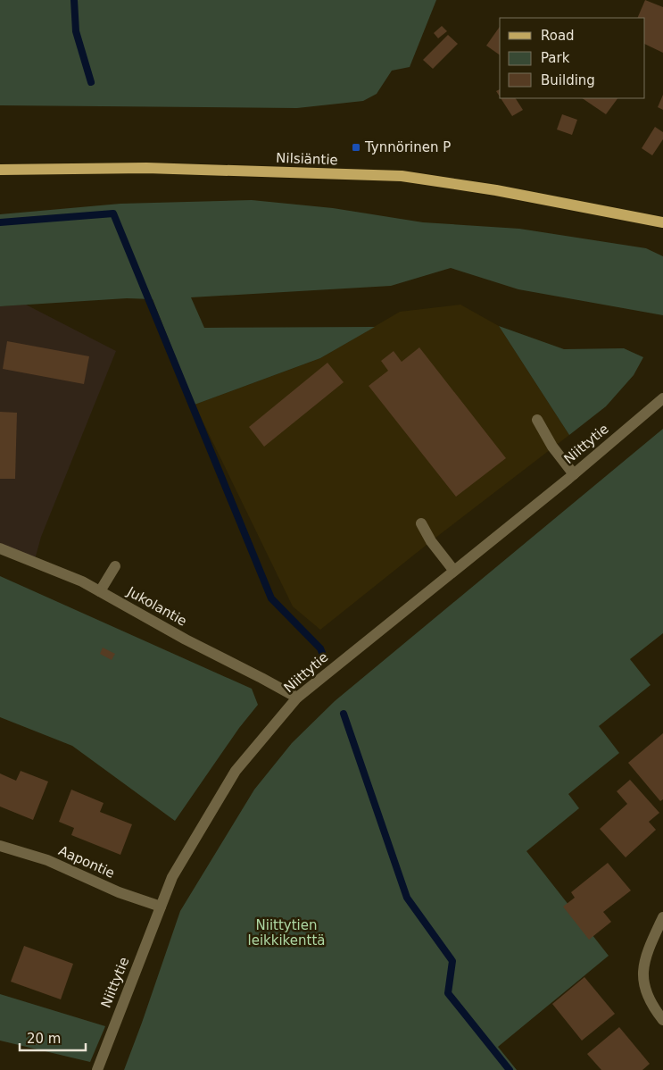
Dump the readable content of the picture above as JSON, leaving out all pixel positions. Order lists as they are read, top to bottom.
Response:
{
  "streets": {
    "main road": ["Nilsiäntie"],
    "street": ["Niittytie", "Jukolantie", "Aapontie"]
  },
  "crossings": [
    ["Niittytie", "Jukolantie"],
    ["Niittytie", "Aapontie"]
  ],
  "parks": ["Niittytien leikkikenttä"],
  "places": {
    "transit": ["Tynnörinen P"]
  },
  "legend": ["Road", "Park", "Building"],
  "scale_bar": "20 m"
}
